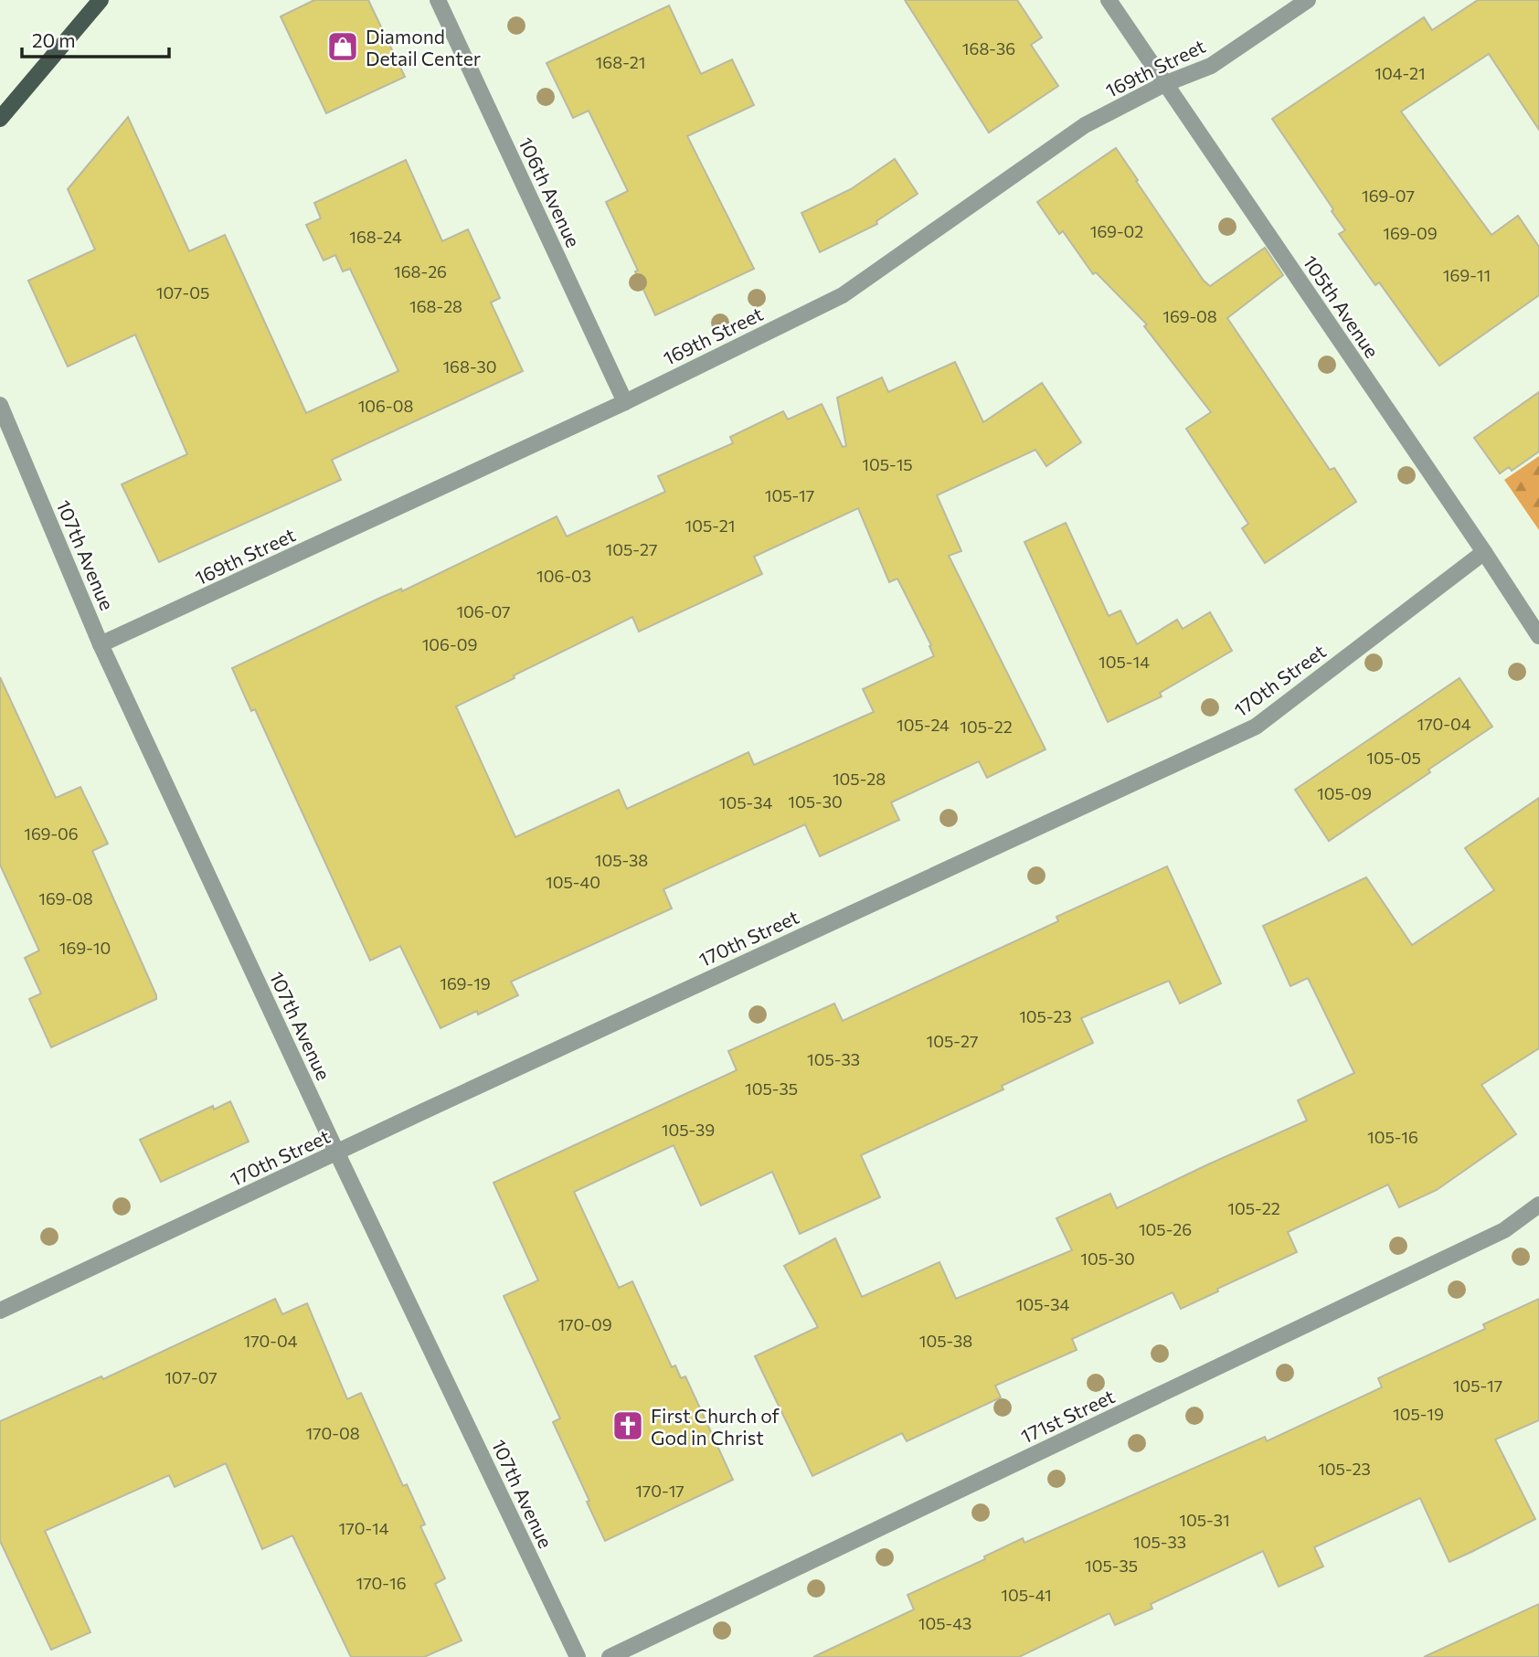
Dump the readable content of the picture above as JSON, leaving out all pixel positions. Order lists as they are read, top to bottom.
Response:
{
  "streets": {
    "street": [
      "169th Street",
      "106th Avenue",
      "105th Avenue",
      "107th Avenue",
      "170th Street",
      "171st Street"
    ]
  },
  "crossings": [
    ["169th Street", "106th Avenue"],
    ["169th Street", "105th Avenue"],
    ["169th Street", "107th Avenue"],
    ["105th Avenue", "170th Street"],
    ["107th Avenue", "170th Street"]
  ],
  "places": {
    "shop": ["Diamond Detail Center"],
    "church": ["First Church of God in Christ"]
  },
  "house_numbers": [
    "168-36",
    "168-21",
    "104-21",
    "169-07",
    "169-02",
    "169-09",
    "168-24",
    "168-26",
    "169-11",
    "107-05",
    "168-28",
    "169-08",
    "168-30",
    "106-08",
    "105-15",
    "105-17",
    "105-21",
    "105-27",
    "106-03",
    "106-07",
    "106-09",
    "105-14",
    "170-04",
    "105-24",
    "105-22",
    "105-05",
    "105-28",
    "105-09",
    "105-30",
    "105-34",
    "169-06",
    "105-38",
    "105-40",
    "169-08",
    "169-10",
    "169-19",
    "105-23",
    "105-27",
    "105-33",
    "105-35",
    "105-39",
    "105-16",
    "105-22",
    "105-26",
    "105-30",
    "105-34",
    "170-09",
    "170-04",
    "105-38",
    "107-07",
    "105-17",
    "105-19",
    "170-08",
    "105-23",
    "170-17",
    "105-31",
    "170-14",
    "105-33",
    "105-35",
    "170-16",
    "105-41",
    "105-43"
  ],
  "scale_bar": "20 m"
}
